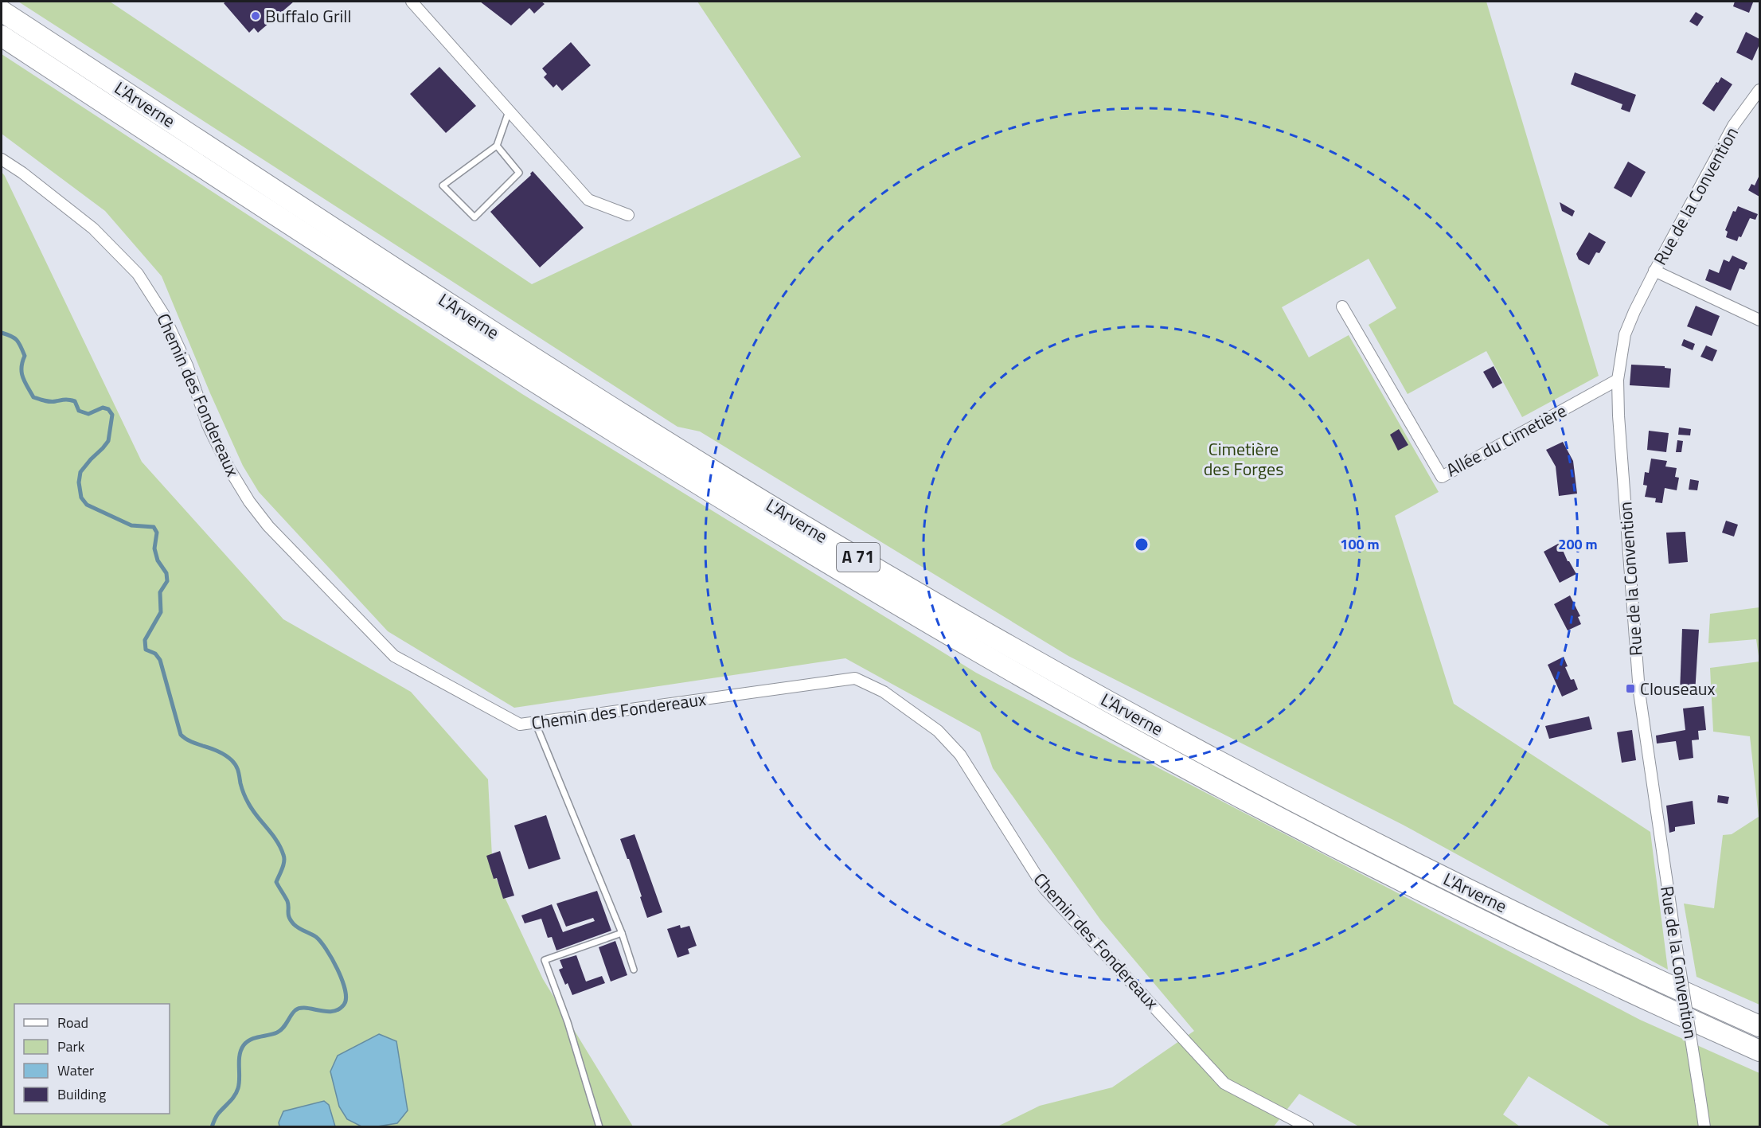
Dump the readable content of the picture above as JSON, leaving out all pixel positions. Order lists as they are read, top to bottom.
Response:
{
  "streets": {
    "highway": ["L'Arverne", "A 71"],
    "street": ["Rue de la Convention", "Chemin des Fondereaux", "Allée du Cimetière"]
  },
  "crossings": [
    ["Rue de la Convention", "Allée du Cimetière"]
  ],
  "parks": ["Cimetière des Forges"],
  "places": {
    "other": ["Buffalo Grill"],
    "transit": ["Clouseaux"]
  },
  "legend": [
    "Road",
    "Park",
    "Water",
    "Building"
  ],
  "rings": ["100 m", "200 m"]
}
